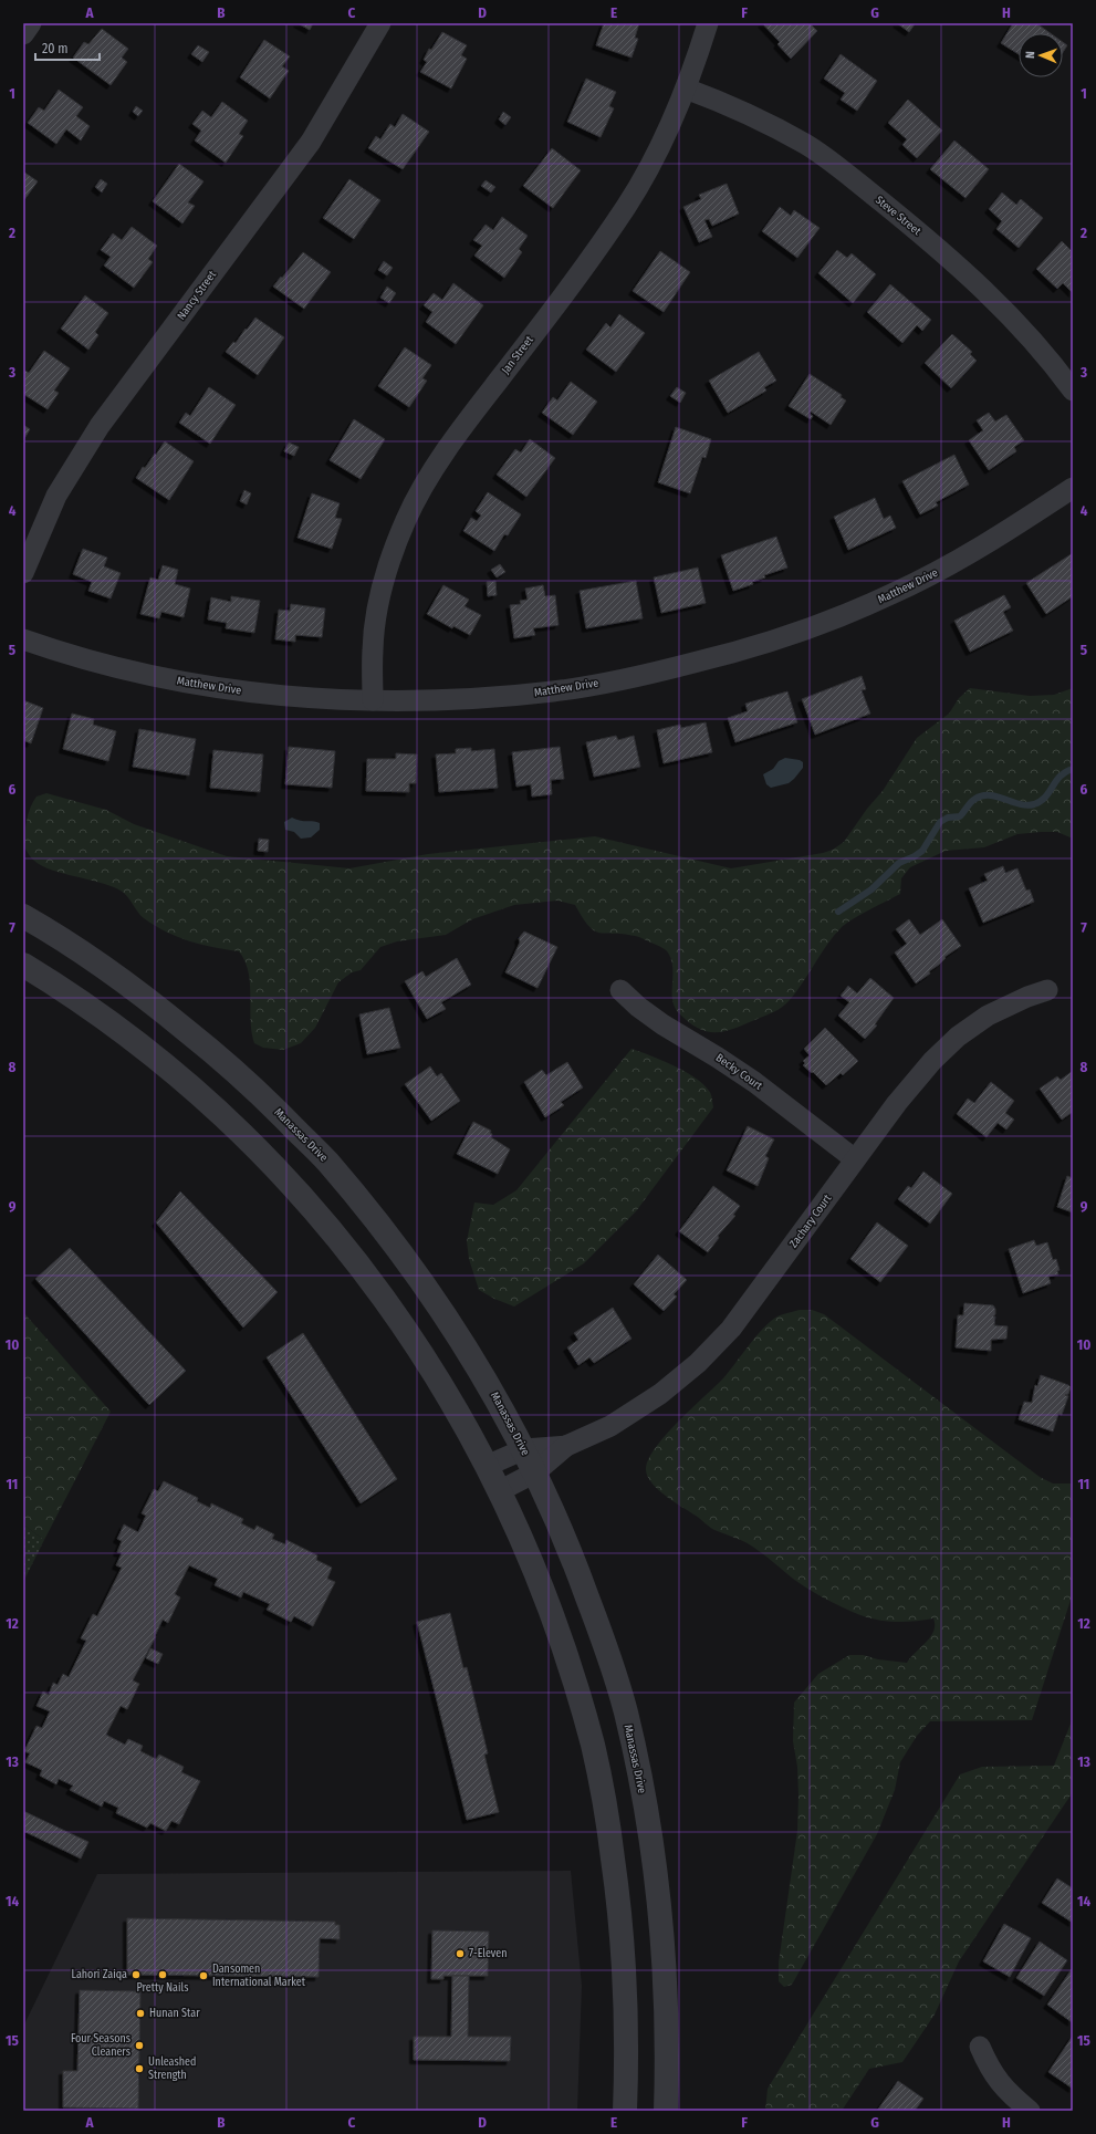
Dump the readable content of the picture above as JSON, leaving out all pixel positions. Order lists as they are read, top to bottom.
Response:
{
  "streets": {
    "street": [
      "Steve Street",
      "Nancy Street",
      "Jan Street",
      "Matthew Drive",
      "Becky Court",
      "Manassas Drive",
      "Zachary Court"
    ]
  },
  "crossings": [
    ["Steve Street", "Jan Street"],
    ["Jan Street", "Matthew Drive"],
    ["Becky Court", "Zachary Court"],
    ["Manassas Drive", "Zachary Court"]
  ],
  "places": [
    "7-Eleven",
    "Lahori Zaiqa",
    "Pretty Nails",
    "Dansomen International Market",
    "Hunan Star",
    "Four Seasons Cleaners",
    "Unleashed Strength"
  ],
  "scale_bar": "20 m",
  "north": "left",
  "grid": {
    "columns": [
      "A",
      "B",
      "C",
      "D",
      "E",
      "F",
      "G",
      "H"
    ],
    "rows": [
      "1",
      "2",
      "3",
      "4",
      "5",
      "6",
      "7",
      "8",
      "9",
      "10",
      "11",
      "12",
      "13",
      "14",
      "15"
    ]
  }
}
